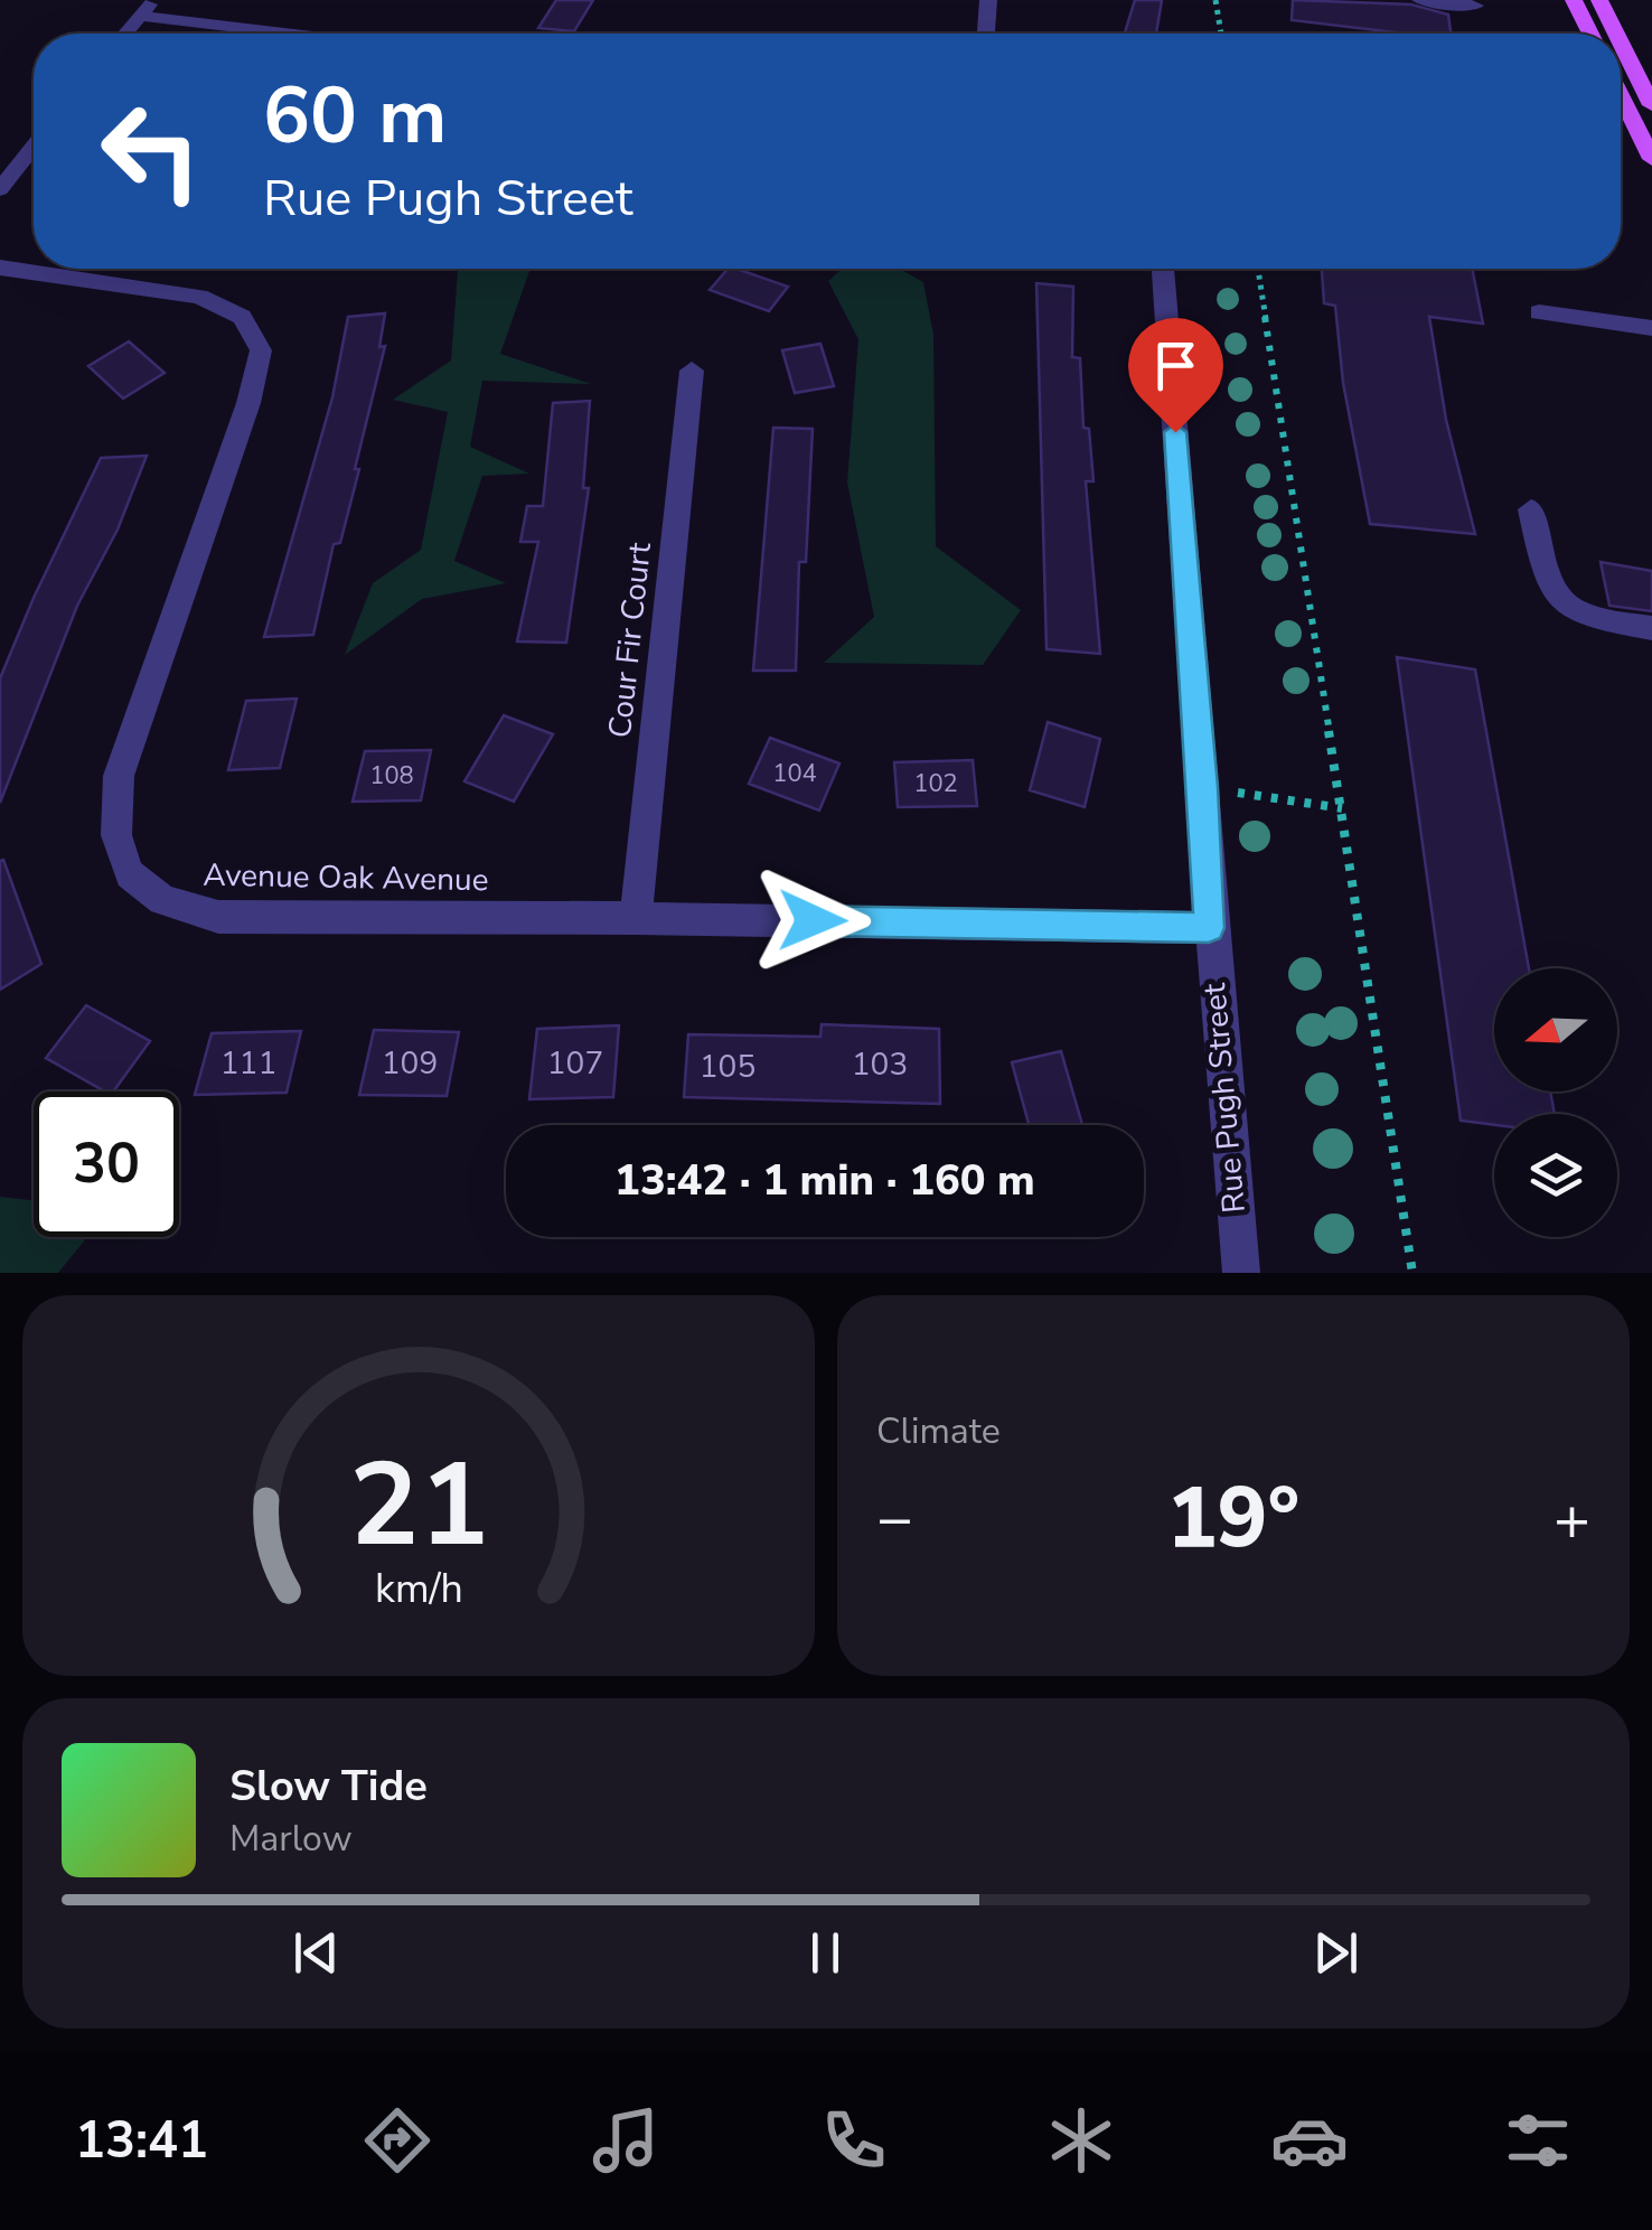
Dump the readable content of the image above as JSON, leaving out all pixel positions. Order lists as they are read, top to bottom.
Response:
{
  "streets": {
    "street": ["Cour Fir Court", "Avenue Oak Avenue", "Rue Pugh Street"]
  },
  "crossings": [
    ["Cour Fir Court", "Avenue Oak Avenue"],
    ["Avenue Oak Avenue", "Rue Pugh Street"]
  ],
  "house_numbers": [
    "104",
    "108",
    "102",
    "111",
    "109",
    "107",
    "103",
    "105"
  ],
  "north": "left",
  "page": {
    "turn": ["60 m", "Rue Pugh Street"],
    "limit": "30",
    "trip": "13:42 · 1 min · 160 m",
    "tile": "Climate",
    "heat": ["−", "19°", "+"],
    "song": ["Slow Tide", "Marlow"],
    "tabs": "13:41",
    "gauge": ["21", "km/h"]
  }
}
